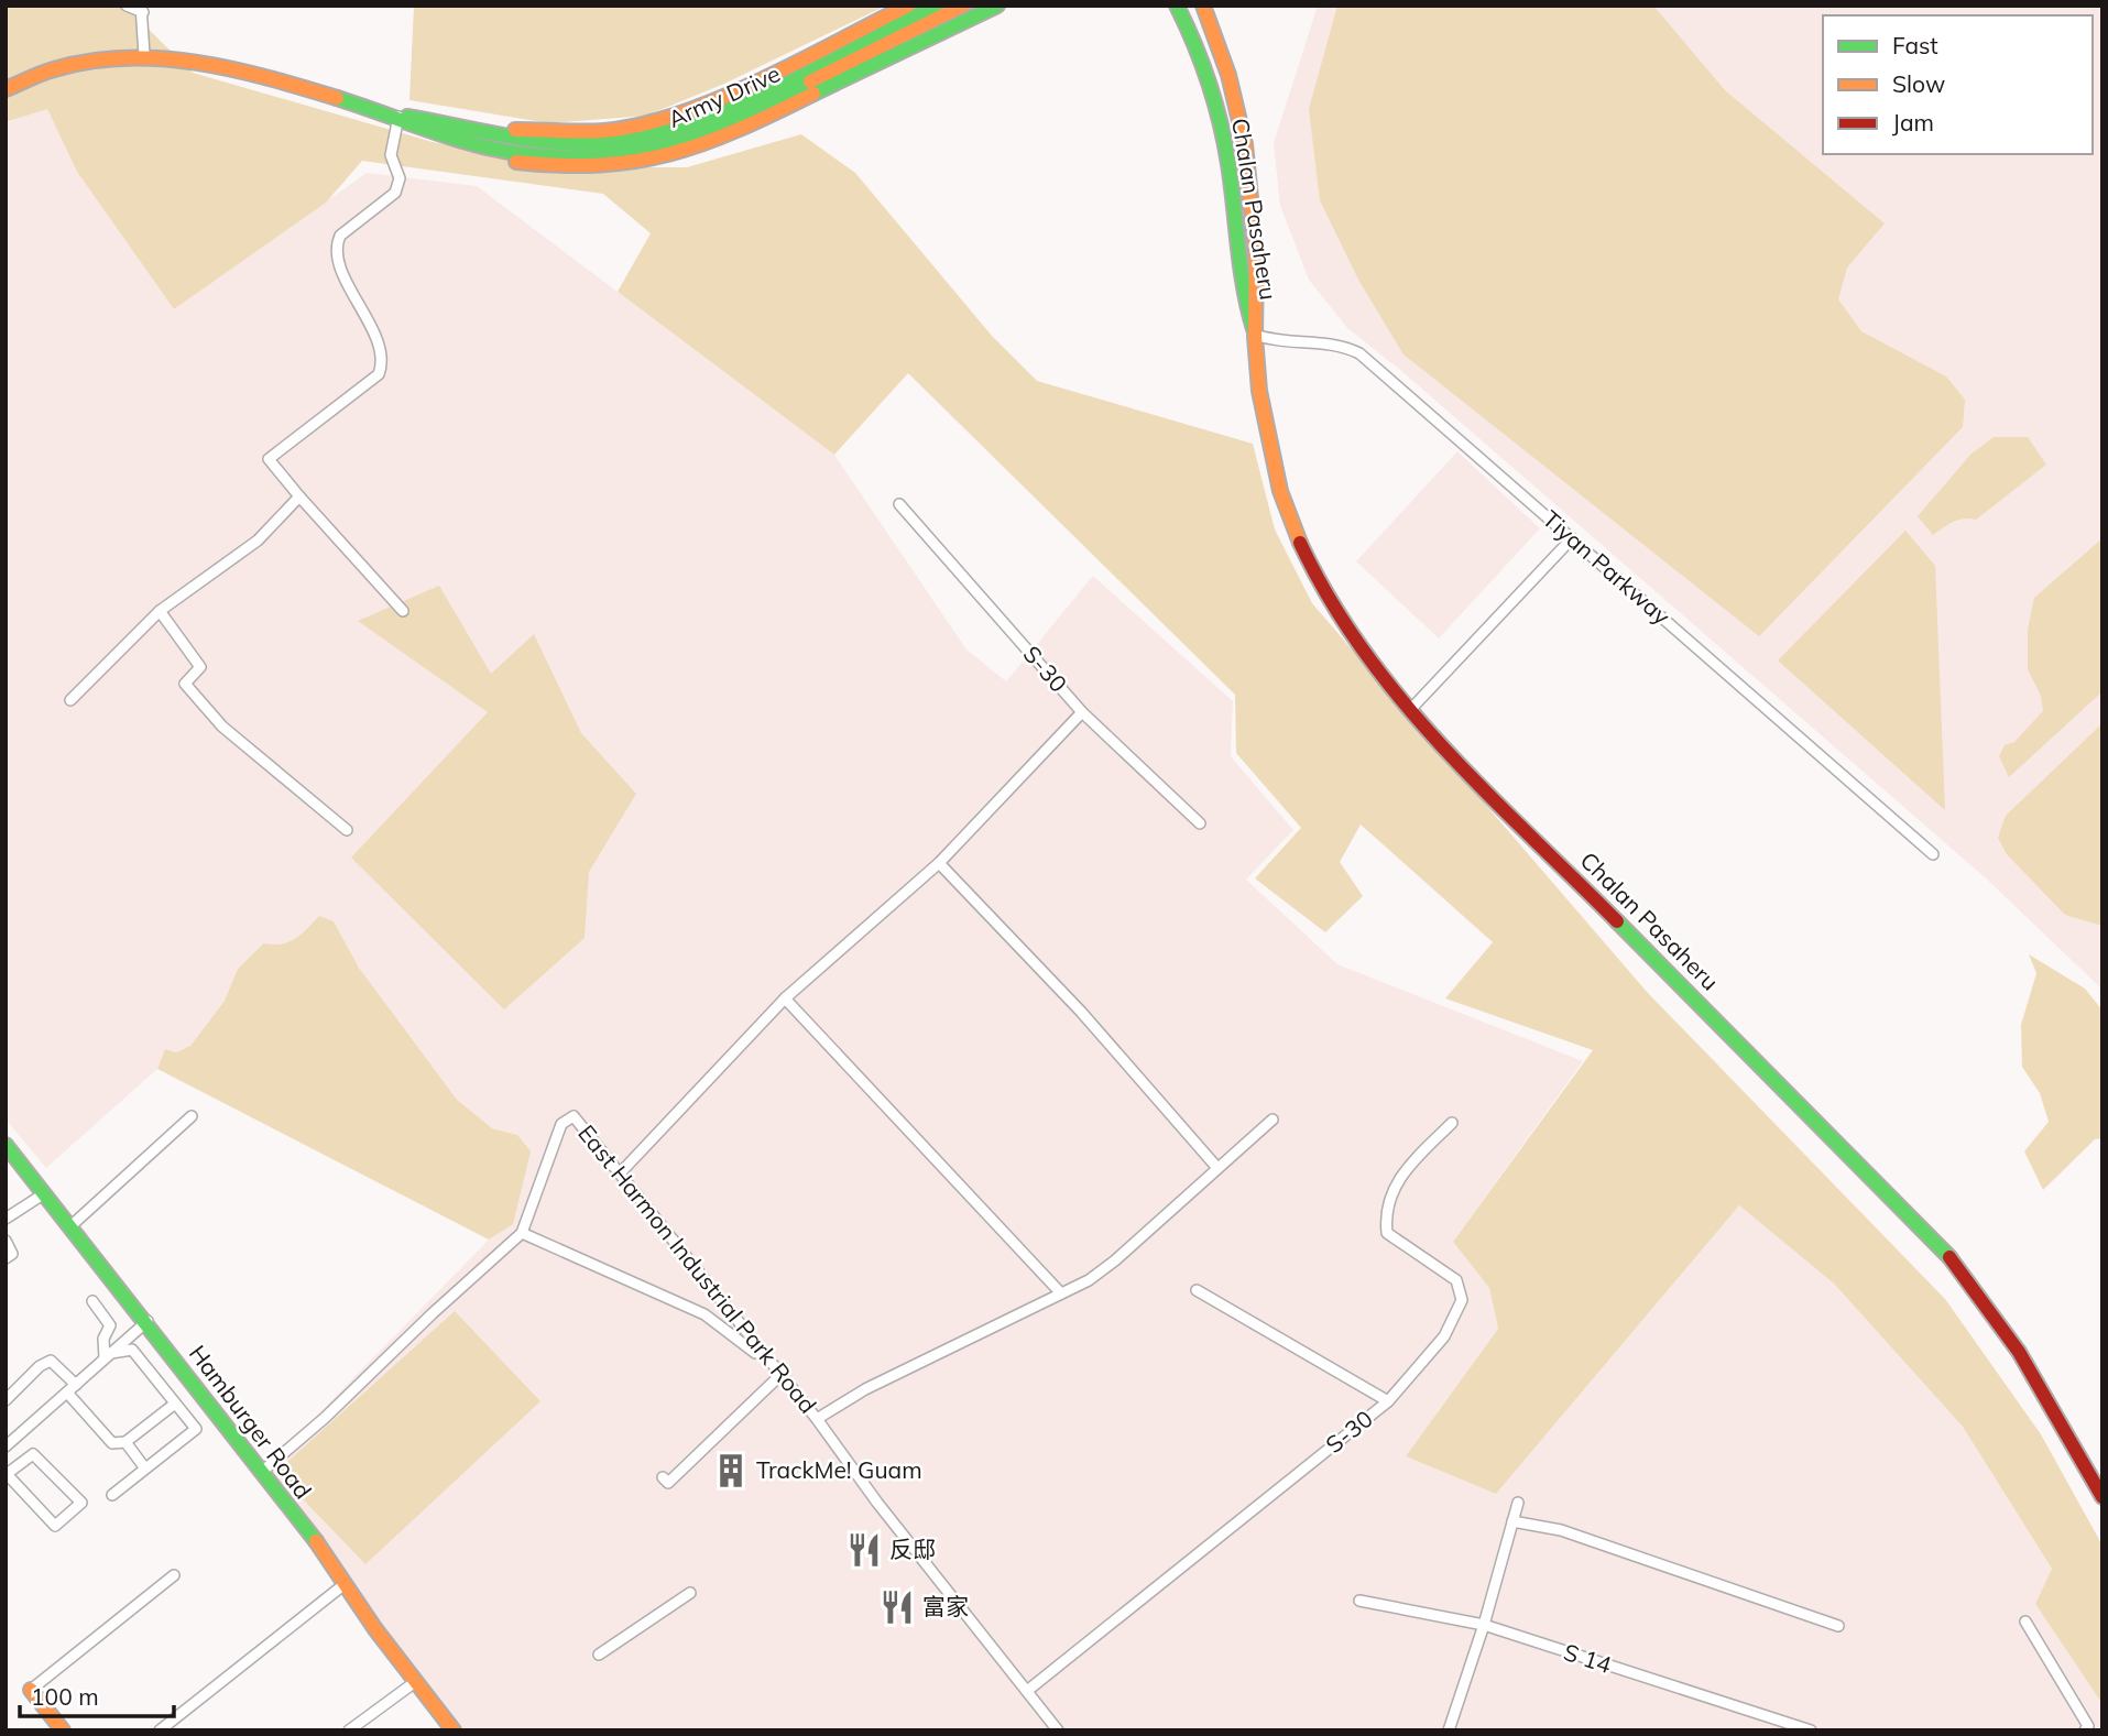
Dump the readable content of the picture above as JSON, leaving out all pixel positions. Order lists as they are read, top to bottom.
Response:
{
  "streets": {
    "main road": ["Army Drive", "Chalan Pasaheru", "Hamburger Road"],
    "street": [
      "Tiyan Parkway",
      "S-30",
      "East Harmon Industrial Park Road",
      "S 14"
    ]
  },
  "crossings": [
    ["Chalan Pasaheru", "Tiyan Parkway"],
    ["S-30", "East Harmon Industrial Park Road"],
    ["East Harmon Industrial Park Road", "Hamburger Road"]
  ],
  "places": {
    "building": ["TrackMe! Guam"],
    "restaurant": ["反邸", "富家"]
  },
  "legend": ["Fast", "Slow", "Jam"],
  "scale_bar": "100 m"
}
